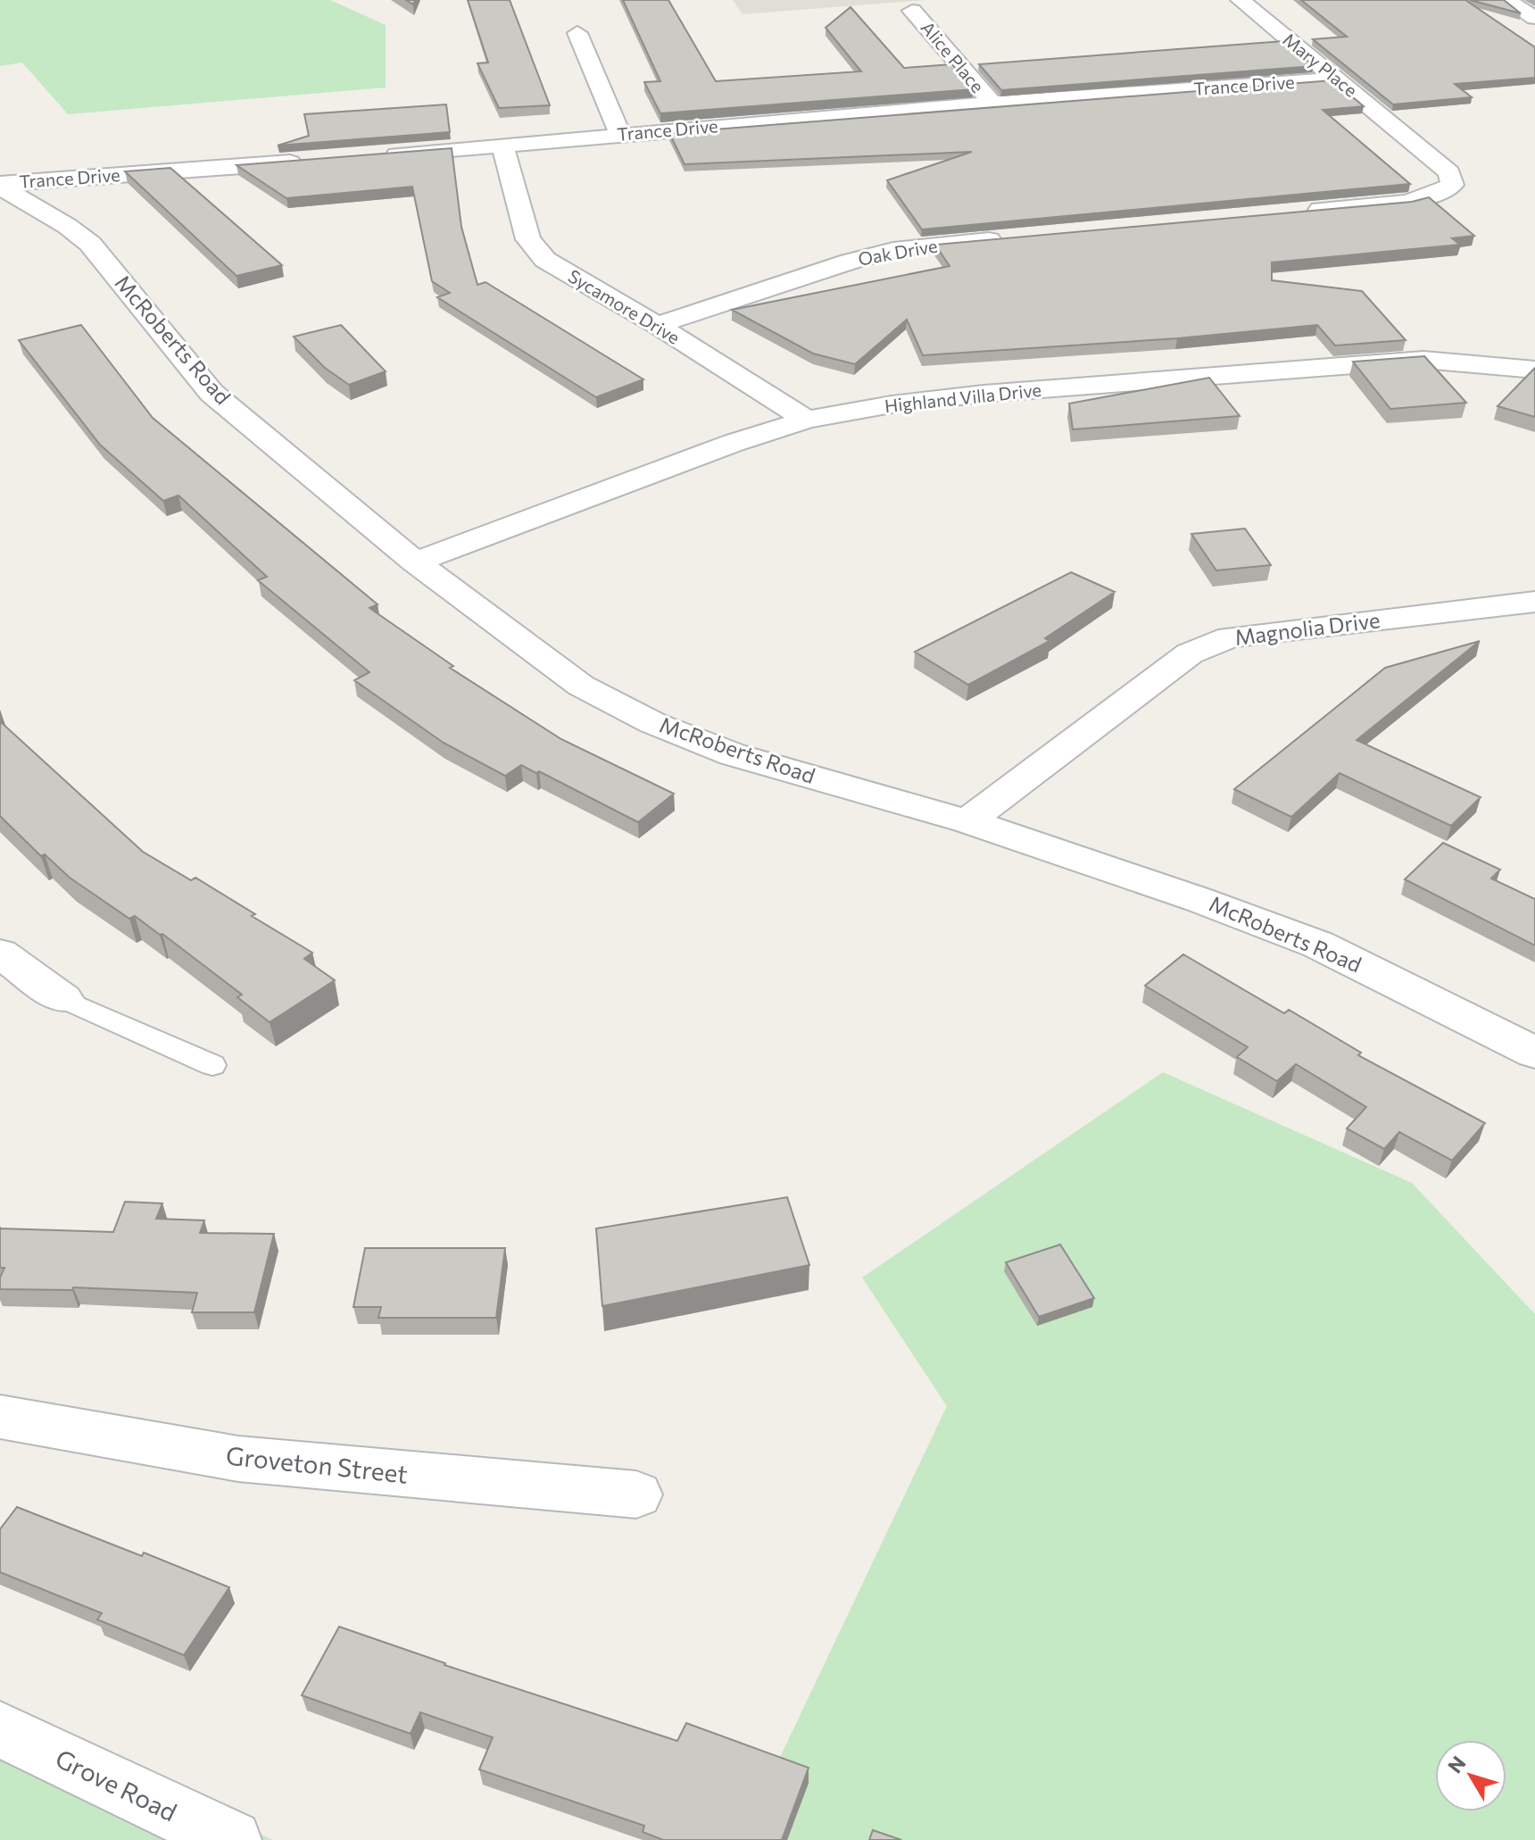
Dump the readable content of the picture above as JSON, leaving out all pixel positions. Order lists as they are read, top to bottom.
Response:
{
  "streets": {
    "street": [
      "Alice Place",
      "Mary Place",
      "Trance Drive",
      "Oak Drive",
      "Sycamore Drive",
      "McRoberts Road",
      "Highland Villa Drive",
      "Magnolia Drive",
      "Groveton Street",
      "Grove Road"
    ]
  },
  "crossings": [
    ["Alice Place", "Trance Drive"],
    ["Mary Place", "Trance Drive"],
    ["Trance Drive", "Sycamore Drive"],
    ["Trance Drive", "McRoberts Road"],
    ["Oak Drive", "Sycamore Drive"],
    ["Sycamore Drive", "Highland Villa Drive"],
    ["McRoberts Road", "Highland Villa Drive"],
    ["McRoberts Road", "Magnolia Drive"]
  ],
  "north": "top left"
}
